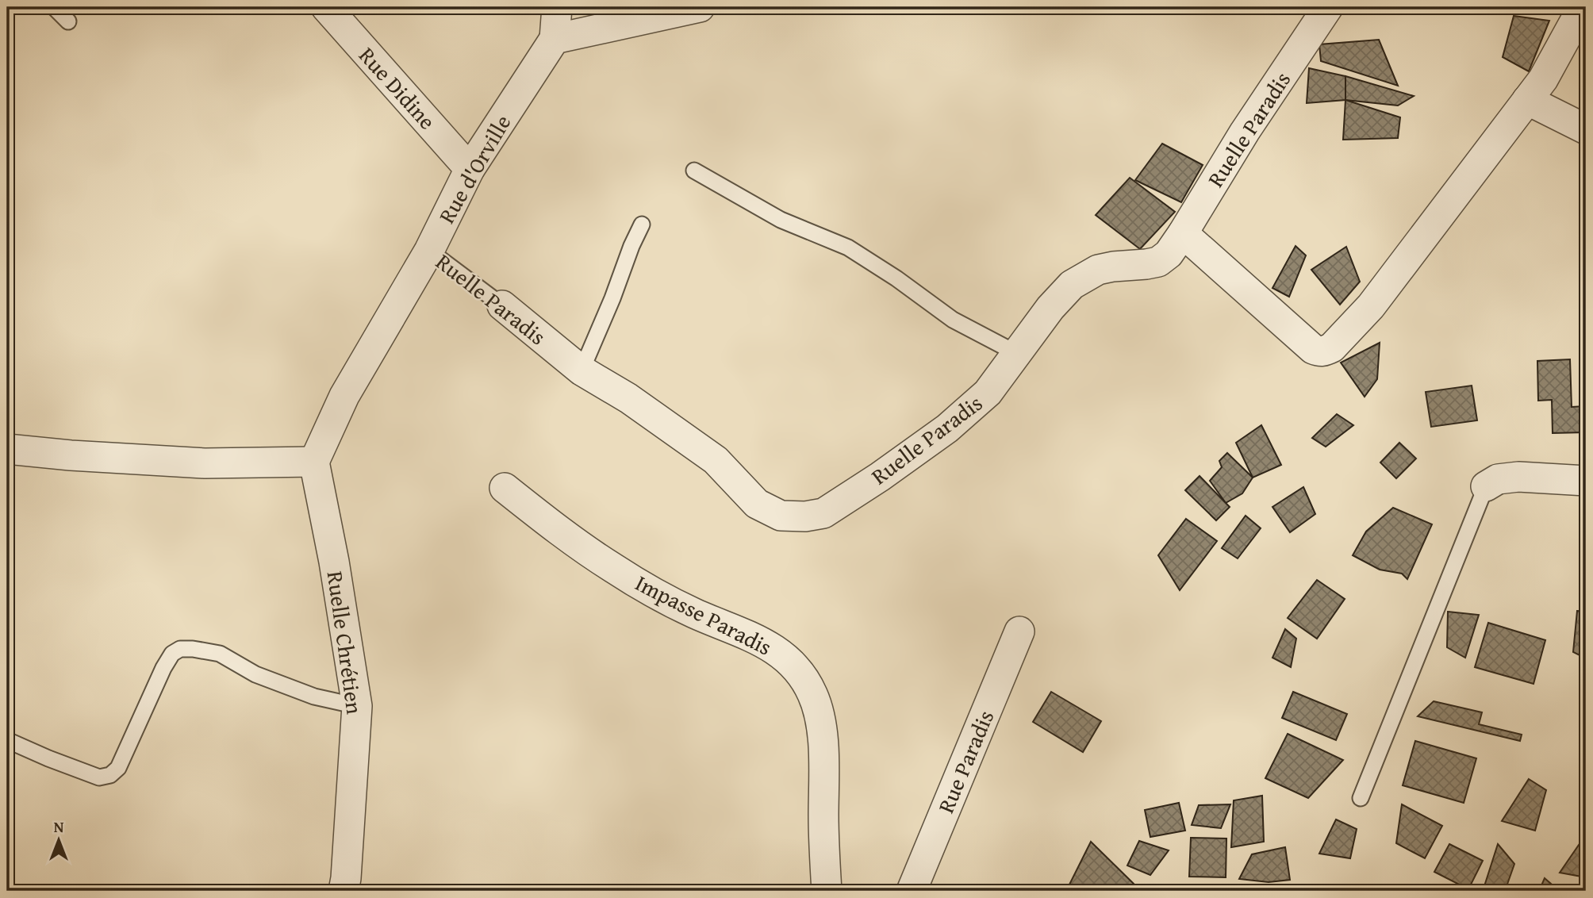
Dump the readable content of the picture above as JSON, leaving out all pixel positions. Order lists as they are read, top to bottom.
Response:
{
  "streets": {
    "street": [
      "Rue Didine",
      "Ruelle Paradis",
      "Rue d'Orville",
      "Impasse Paradis",
      "Ruelle Chrétien",
      "Rue Paradis"
    ]
  },
  "crossings": [
    ["Rue Didine", "Rue d'Orville"],
    ["Ruelle Paradis", "Rue d'Orville"],
    ["Rue d'Orville", "Ruelle Chrétien"]
  ],
  "north": "top"
}
